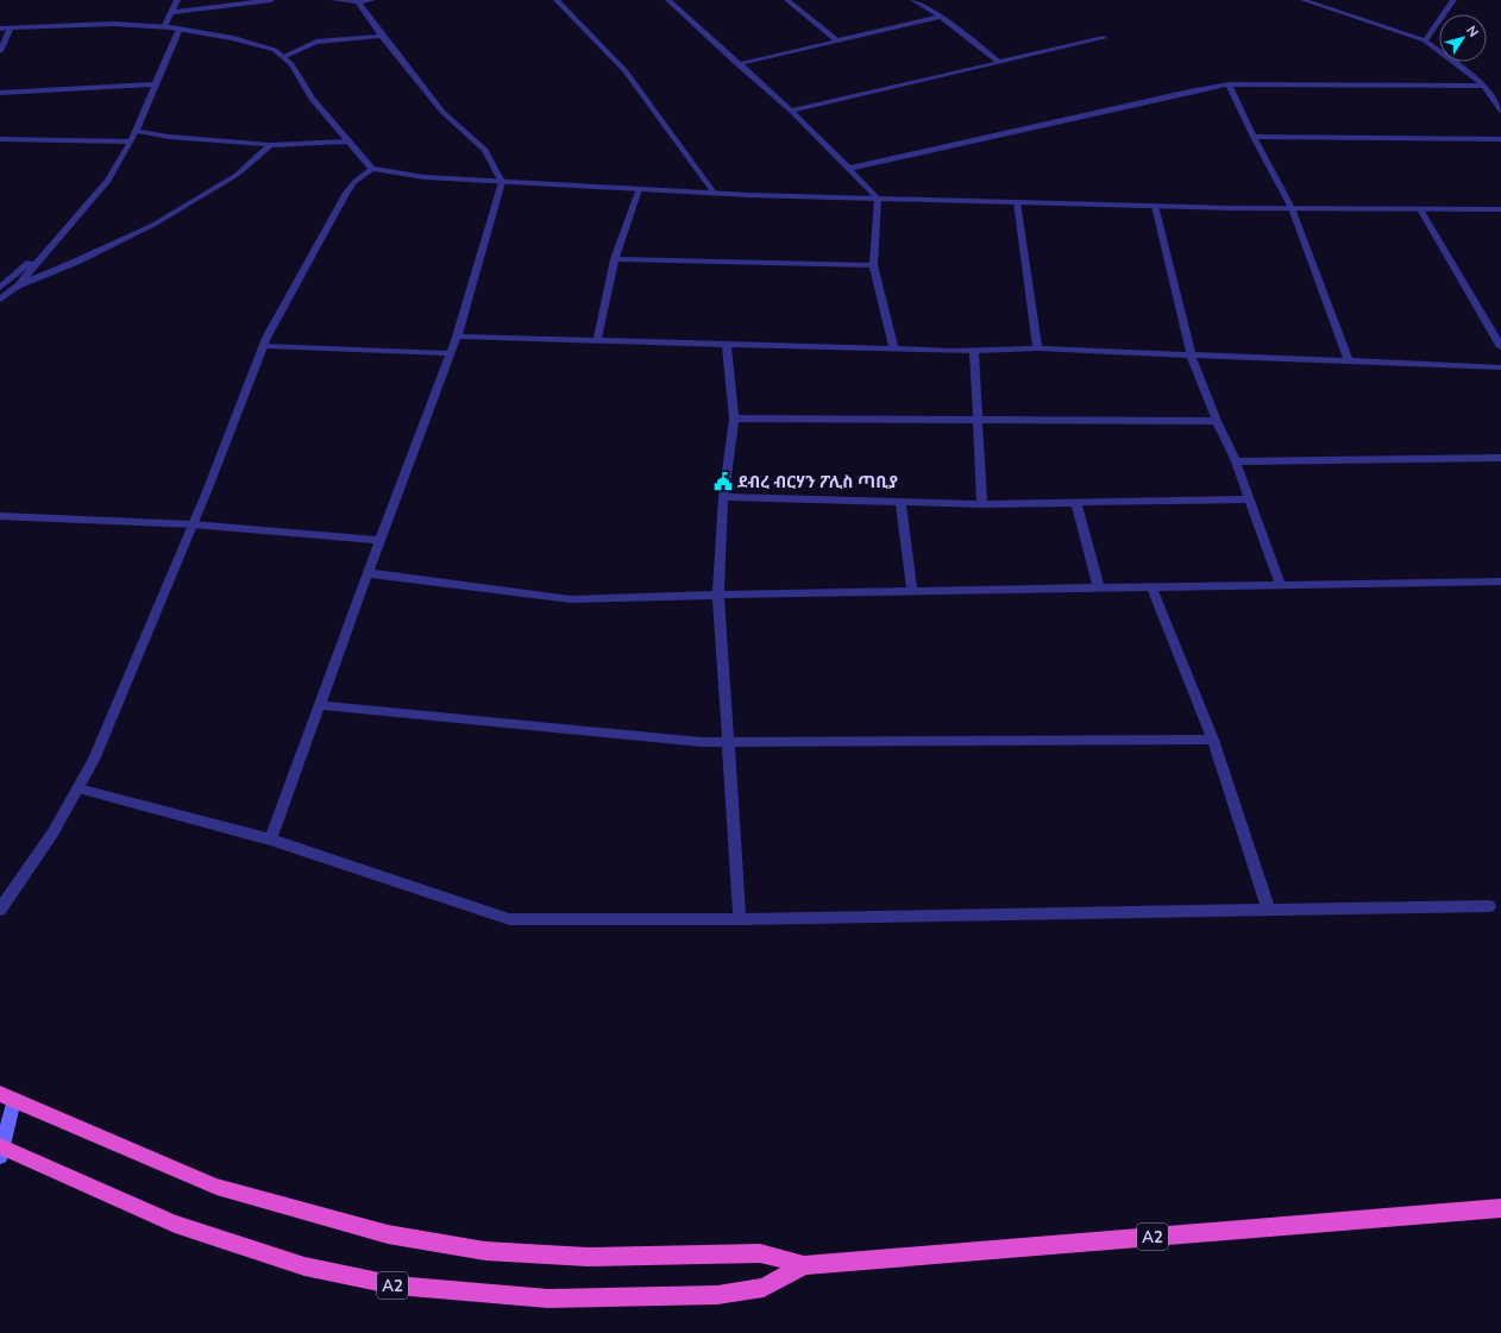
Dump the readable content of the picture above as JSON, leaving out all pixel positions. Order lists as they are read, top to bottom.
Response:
{
  "streets": {
    "highway": ["A2"]
  },
  "places": {
    "public building": ["ደብረ ብርሃን ፖሊስ ጣቢያ"]
  },
  "north": "top right"
}
